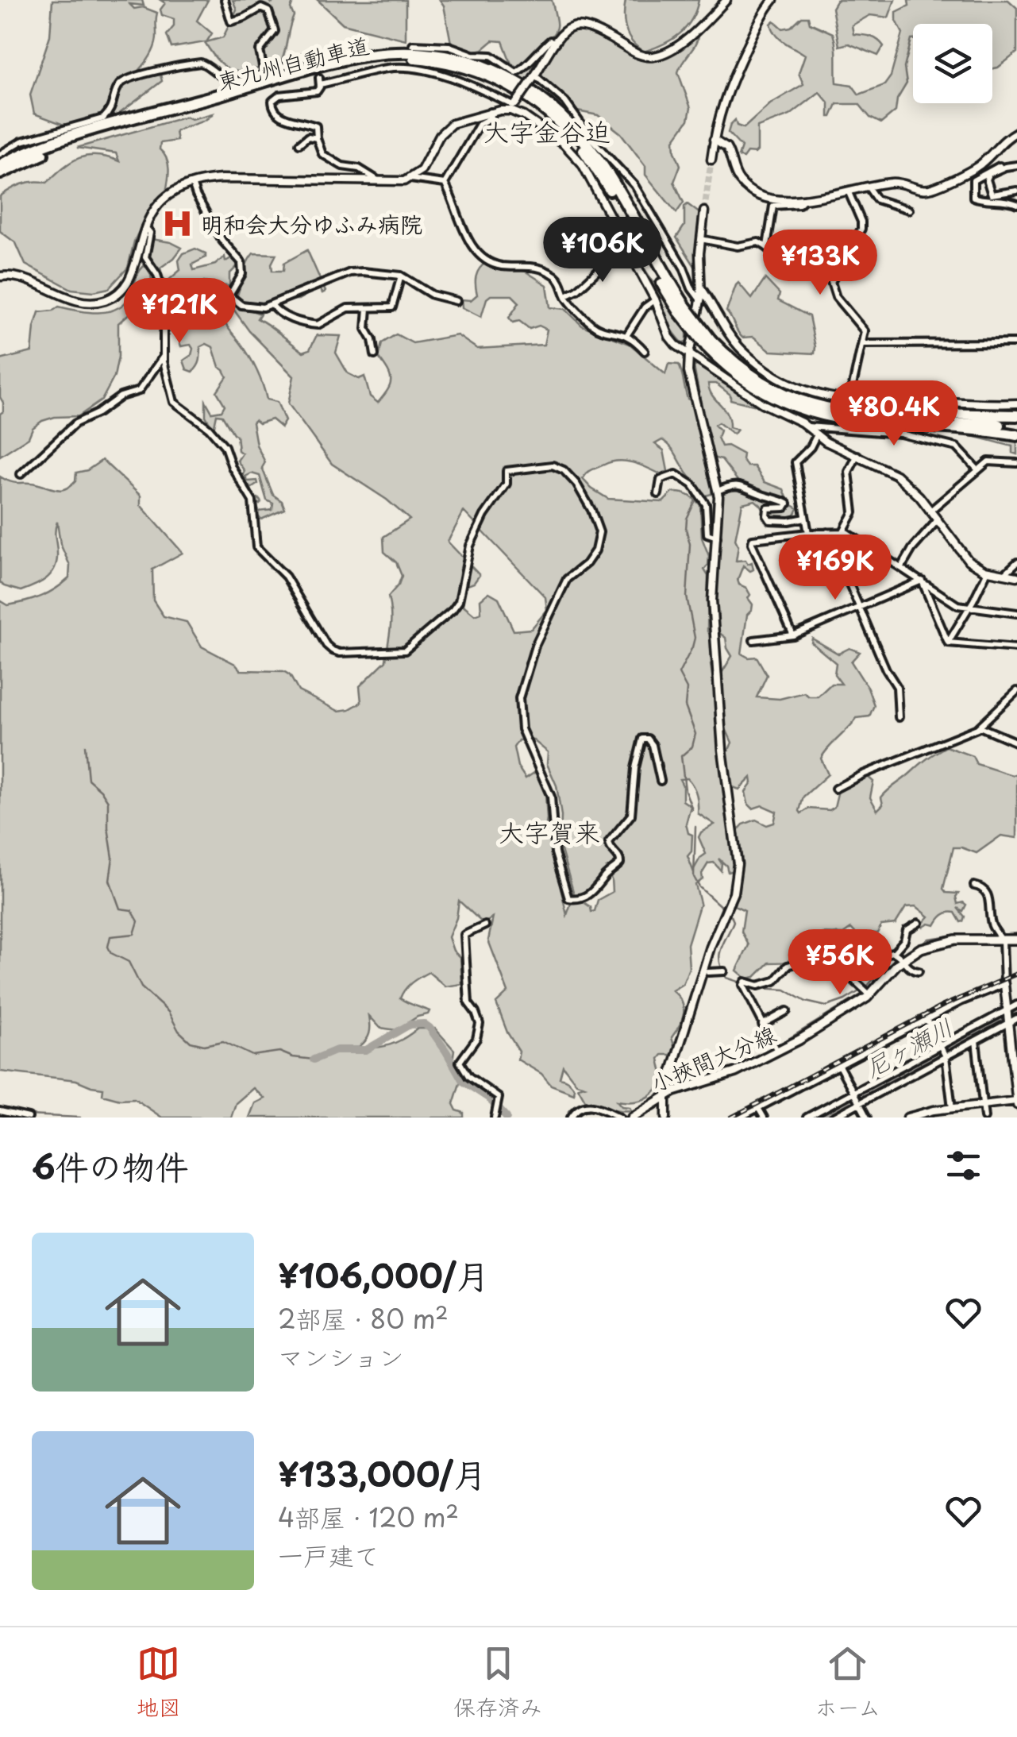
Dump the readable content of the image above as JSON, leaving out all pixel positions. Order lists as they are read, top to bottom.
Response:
{
  "streets": {
    "highway": ["東九州自動車道"],
    "main road": ["小挾間大分線"]
  },
  "districts": ["大字金谷迫", "大字賀来"],
  "water": ["尼ヶ瀬川"],
  "places": {
    "hospital": ["明和会大分ゆふみ病院"]
  },
  "page": {
    "price": [
      "¥106K",
      "¥133K",
      "¥121K",
      "¥80.4K",
      "¥169K",
      "¥56K"
    ],
    "heading": "6件の物件",
    "list": [
      {
        "name": "¥106,000/月",
        "note": "2部屋 · 80 m² · マンション"
      },
      {
        "name": "¥133,000/月",
        "note": "4部屋 · 120 m² · 一戸建て"
      }
    ],
    "tabs": ["地図", "保存済み", "ホーム"]
  }
}
